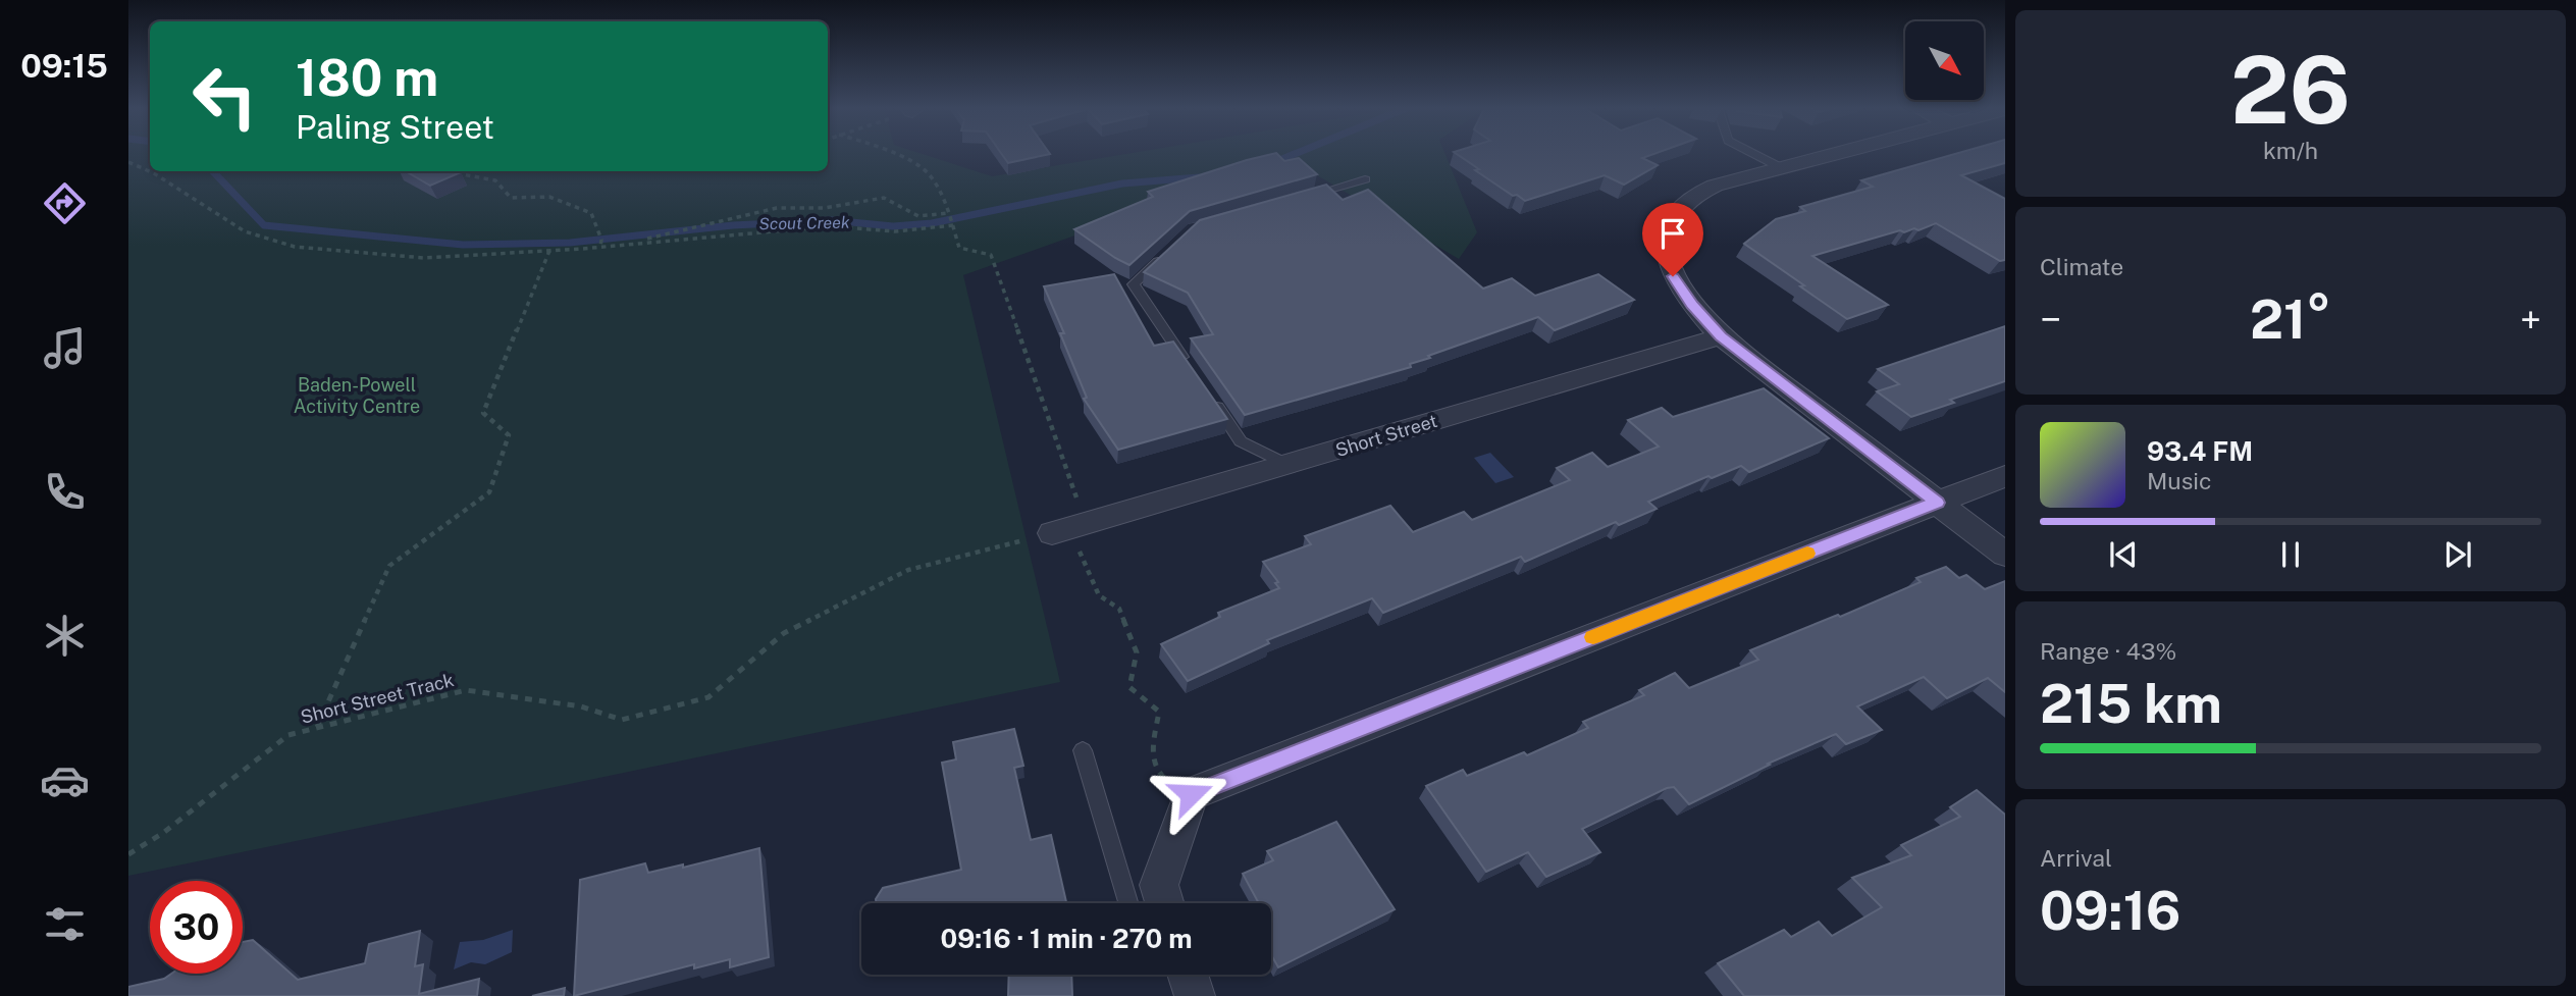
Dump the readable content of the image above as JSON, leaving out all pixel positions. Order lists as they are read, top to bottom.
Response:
{
  "streets": {
    "street": ["Short Street"],
    "path": ["Short Street Track"]
  },
  "crossings": [
    ["Short Street", "Short Street Track"]
  ],
  "water": ["Scout Creek"],
  "parks": ["Baden-Powell Activity Centre"],
  "north": "bottom right",
  "page": {
    "tabs": "09:15",
    "tile": [
      ["26", "km/h"],
      "Climate",
      ["Range · 43%", "215 km"],
      ["Arrival", "09:16"]
    ],
    "turn": ["180 m", "Paling Street"],
    "heat": ["−", "21°", "+"],
    "song": ["93.4 FM", "Music"],
    "limit": "30",
    "trip": "09:16 · 1 min · 270 m"
  }
}
